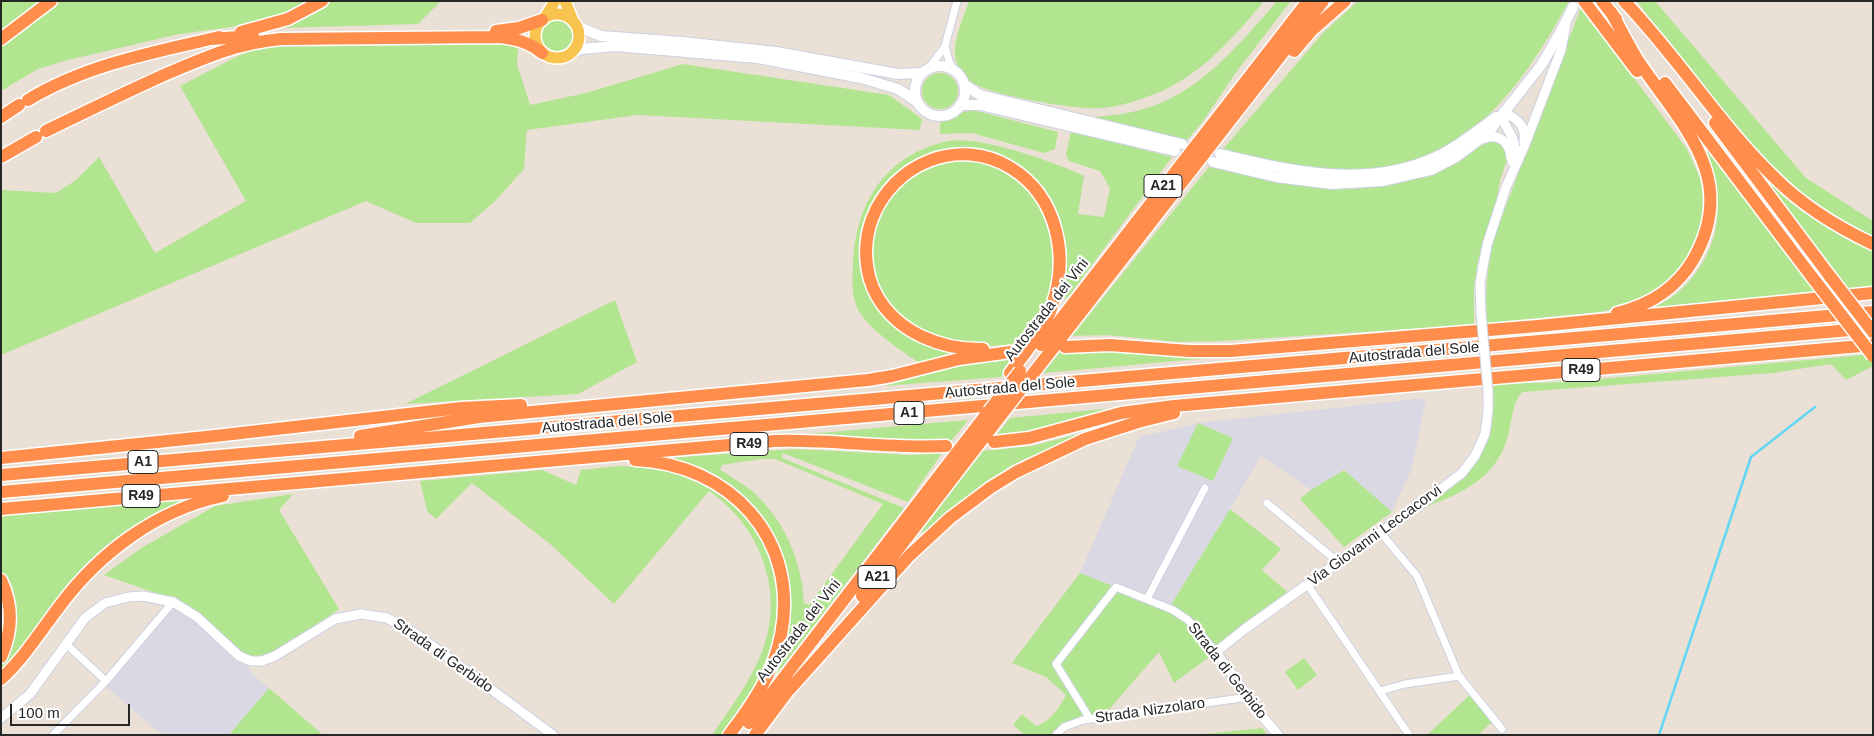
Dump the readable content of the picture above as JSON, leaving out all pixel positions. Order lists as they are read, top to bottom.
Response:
{
  "streets": {
    "highway": [
      "A21",
      "Autostrada dei Vini",
      "Autostrada del Sole",
      "R49",
      "A1"
    ],
    "street": ["Via Giovanni Leccacorvi", "Strada di Gerbido", "Strada Nizzolaro"]
  },
  "crossings": [
    ["Via Giovanni Leccacorvi", "Strada di Gerbido"],
    ["Strada di Gerbido", "Strada Nizzolaro"]
  ],
  "scale_bar": "100 m"
}
